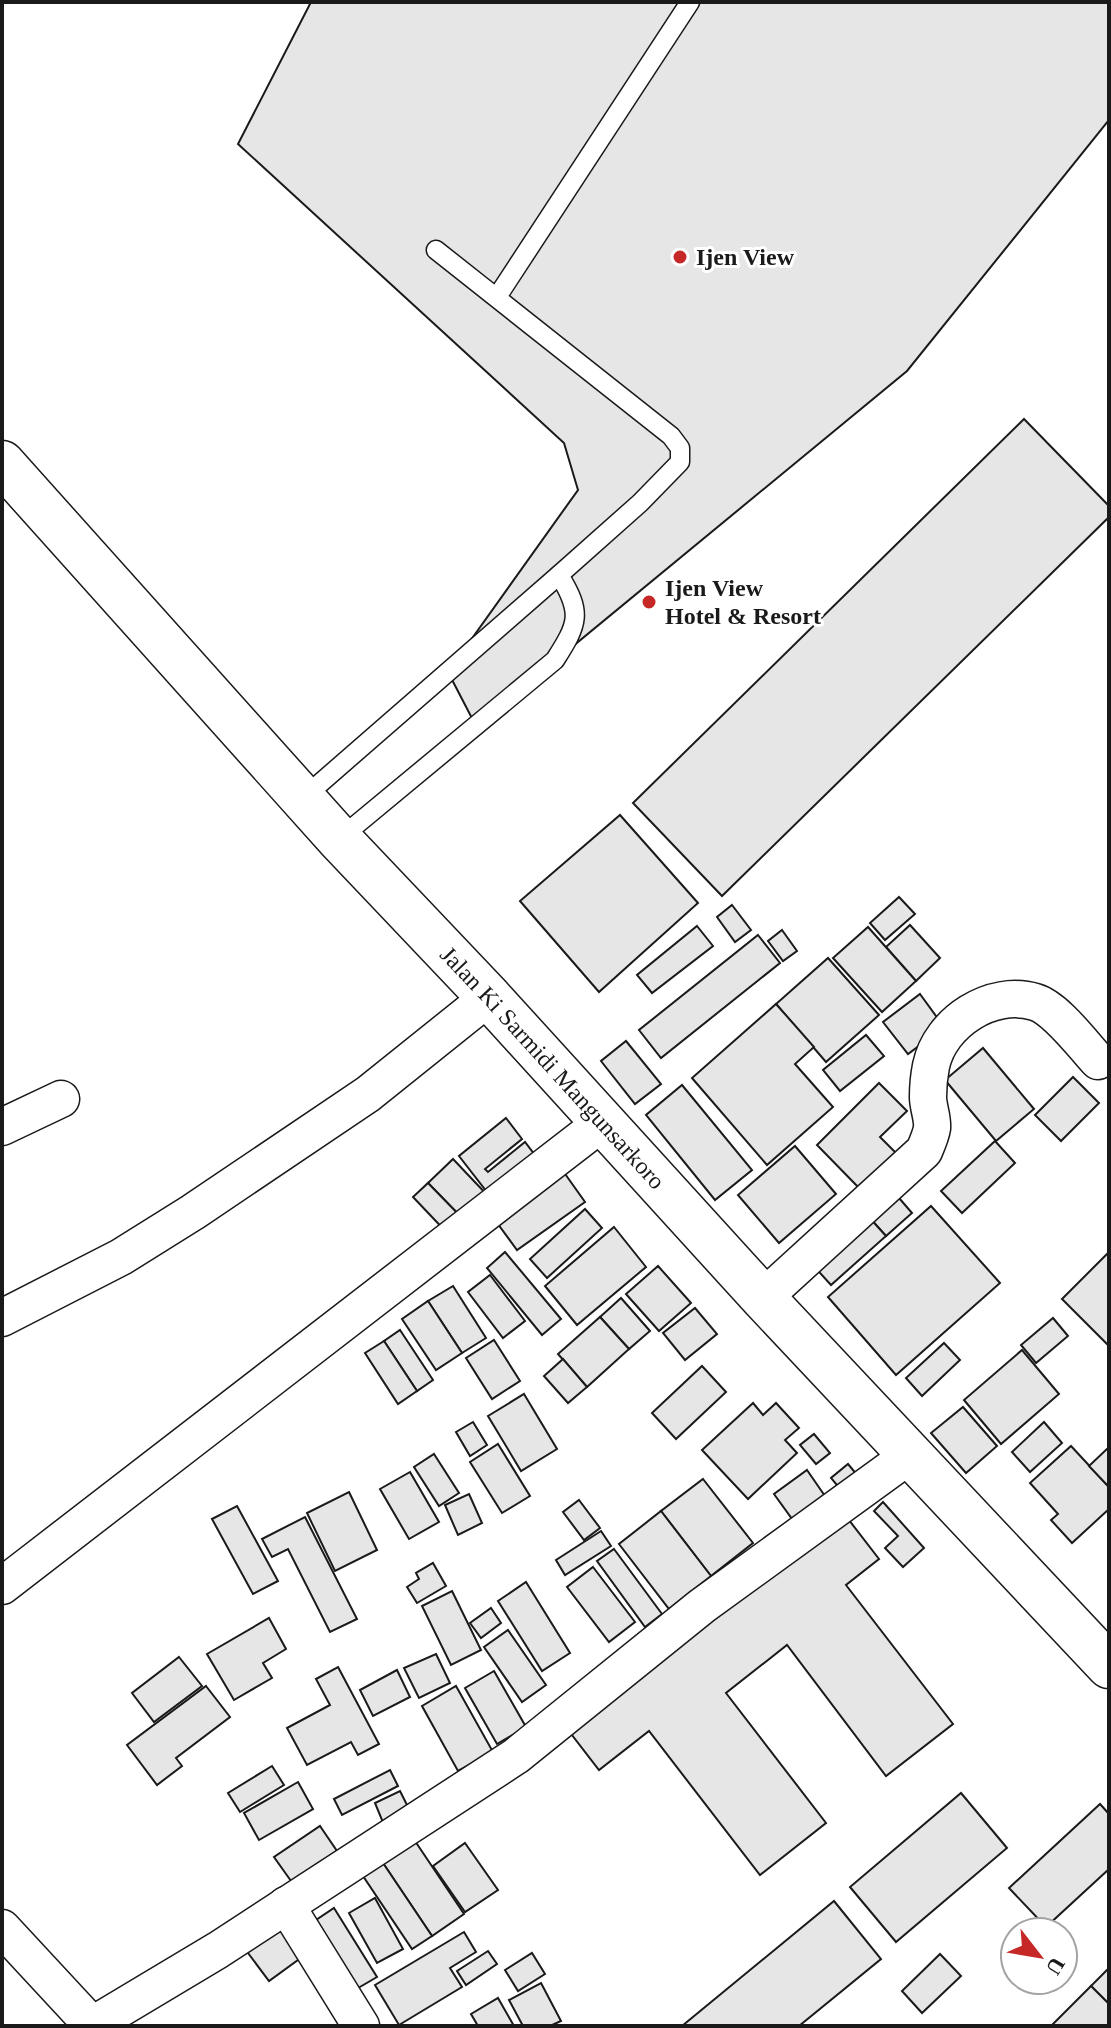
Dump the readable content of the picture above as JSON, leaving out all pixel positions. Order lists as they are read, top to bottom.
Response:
{
  "streets": {
    "main road": ["Jalan Ki Sarmidi Mangunsarkoro"]
  },
  "places": ["Ijen View", "Ijen View Hotel & Resort"],
  "north": "bottom right"
}
